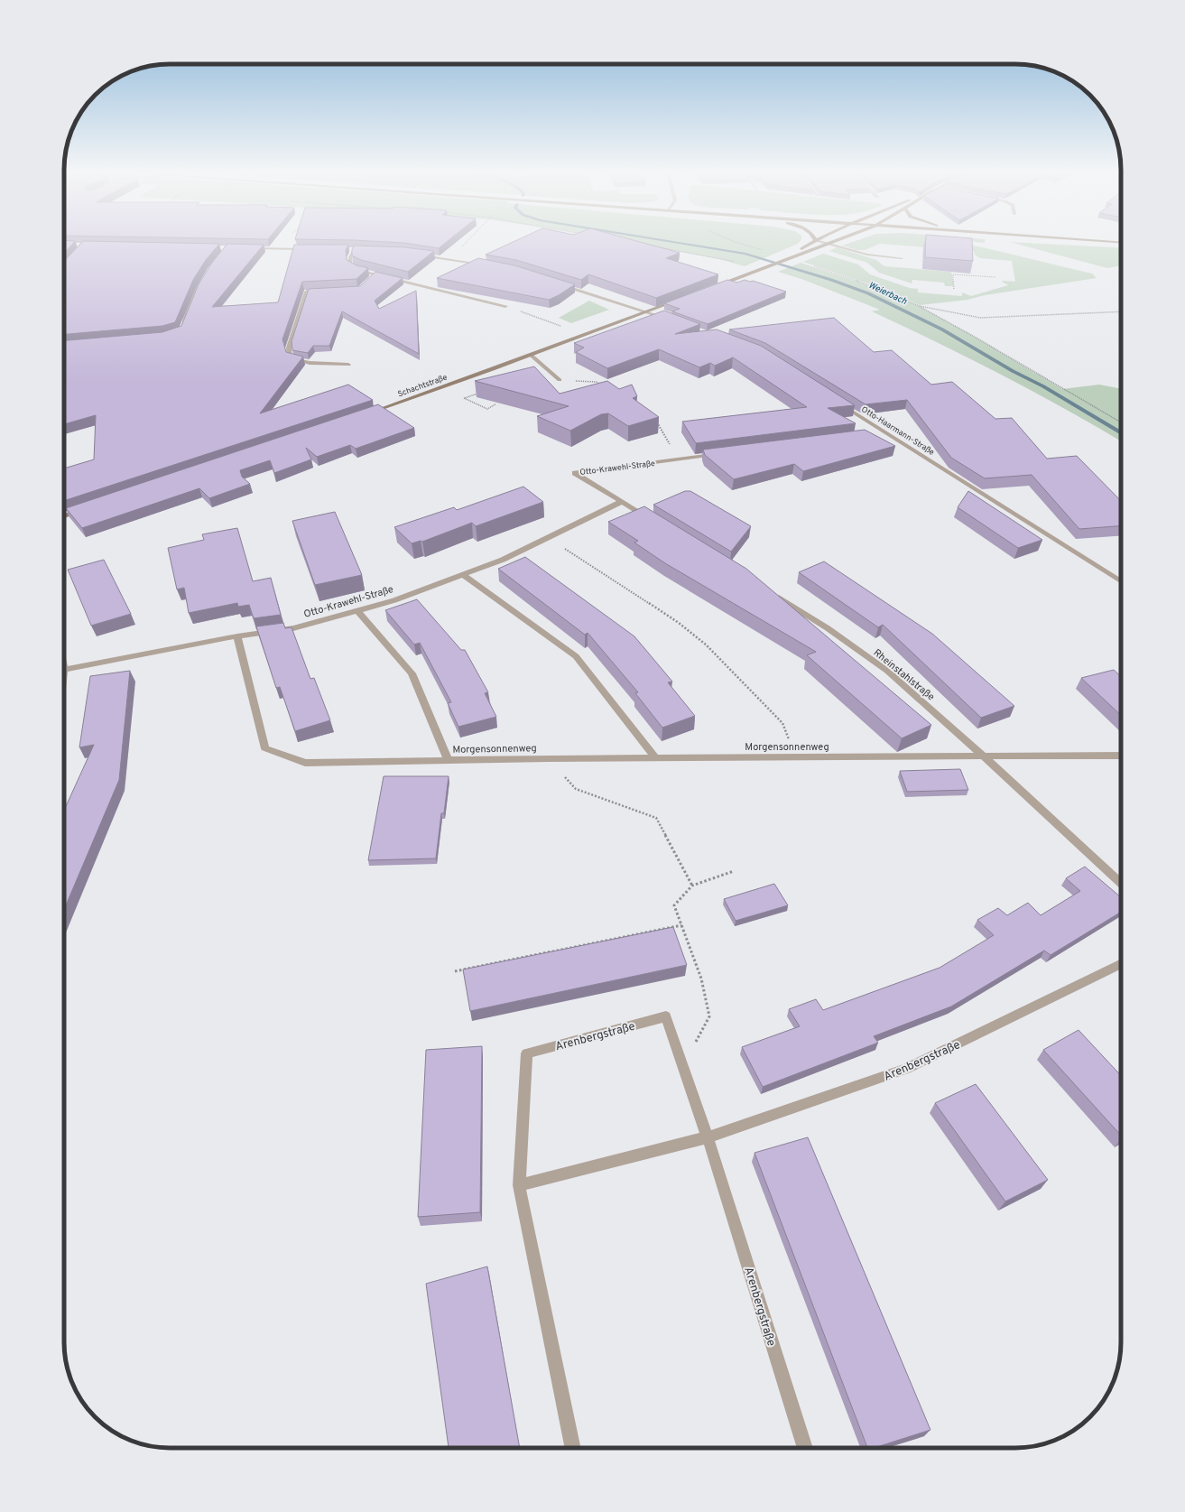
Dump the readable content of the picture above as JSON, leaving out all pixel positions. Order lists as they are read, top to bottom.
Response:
{
  "streets": {
    "street": [
      "Schachtstraße",
      "Otto-Haarmann-Straße",
      "Otto-Krawehl-Straße",
      "Rheinstahlstraße",
      "Morgensonnenweg",
      "Arenbergstraße"
    ]
  },
  "crossings": [
    ["Otto-Krawehl-Straße", "Morgensonnenweg"],
    ["Rheinstahlstraße", "Morgensonnenweg"]
  ],
  "water": ["Weierbach"]
}
